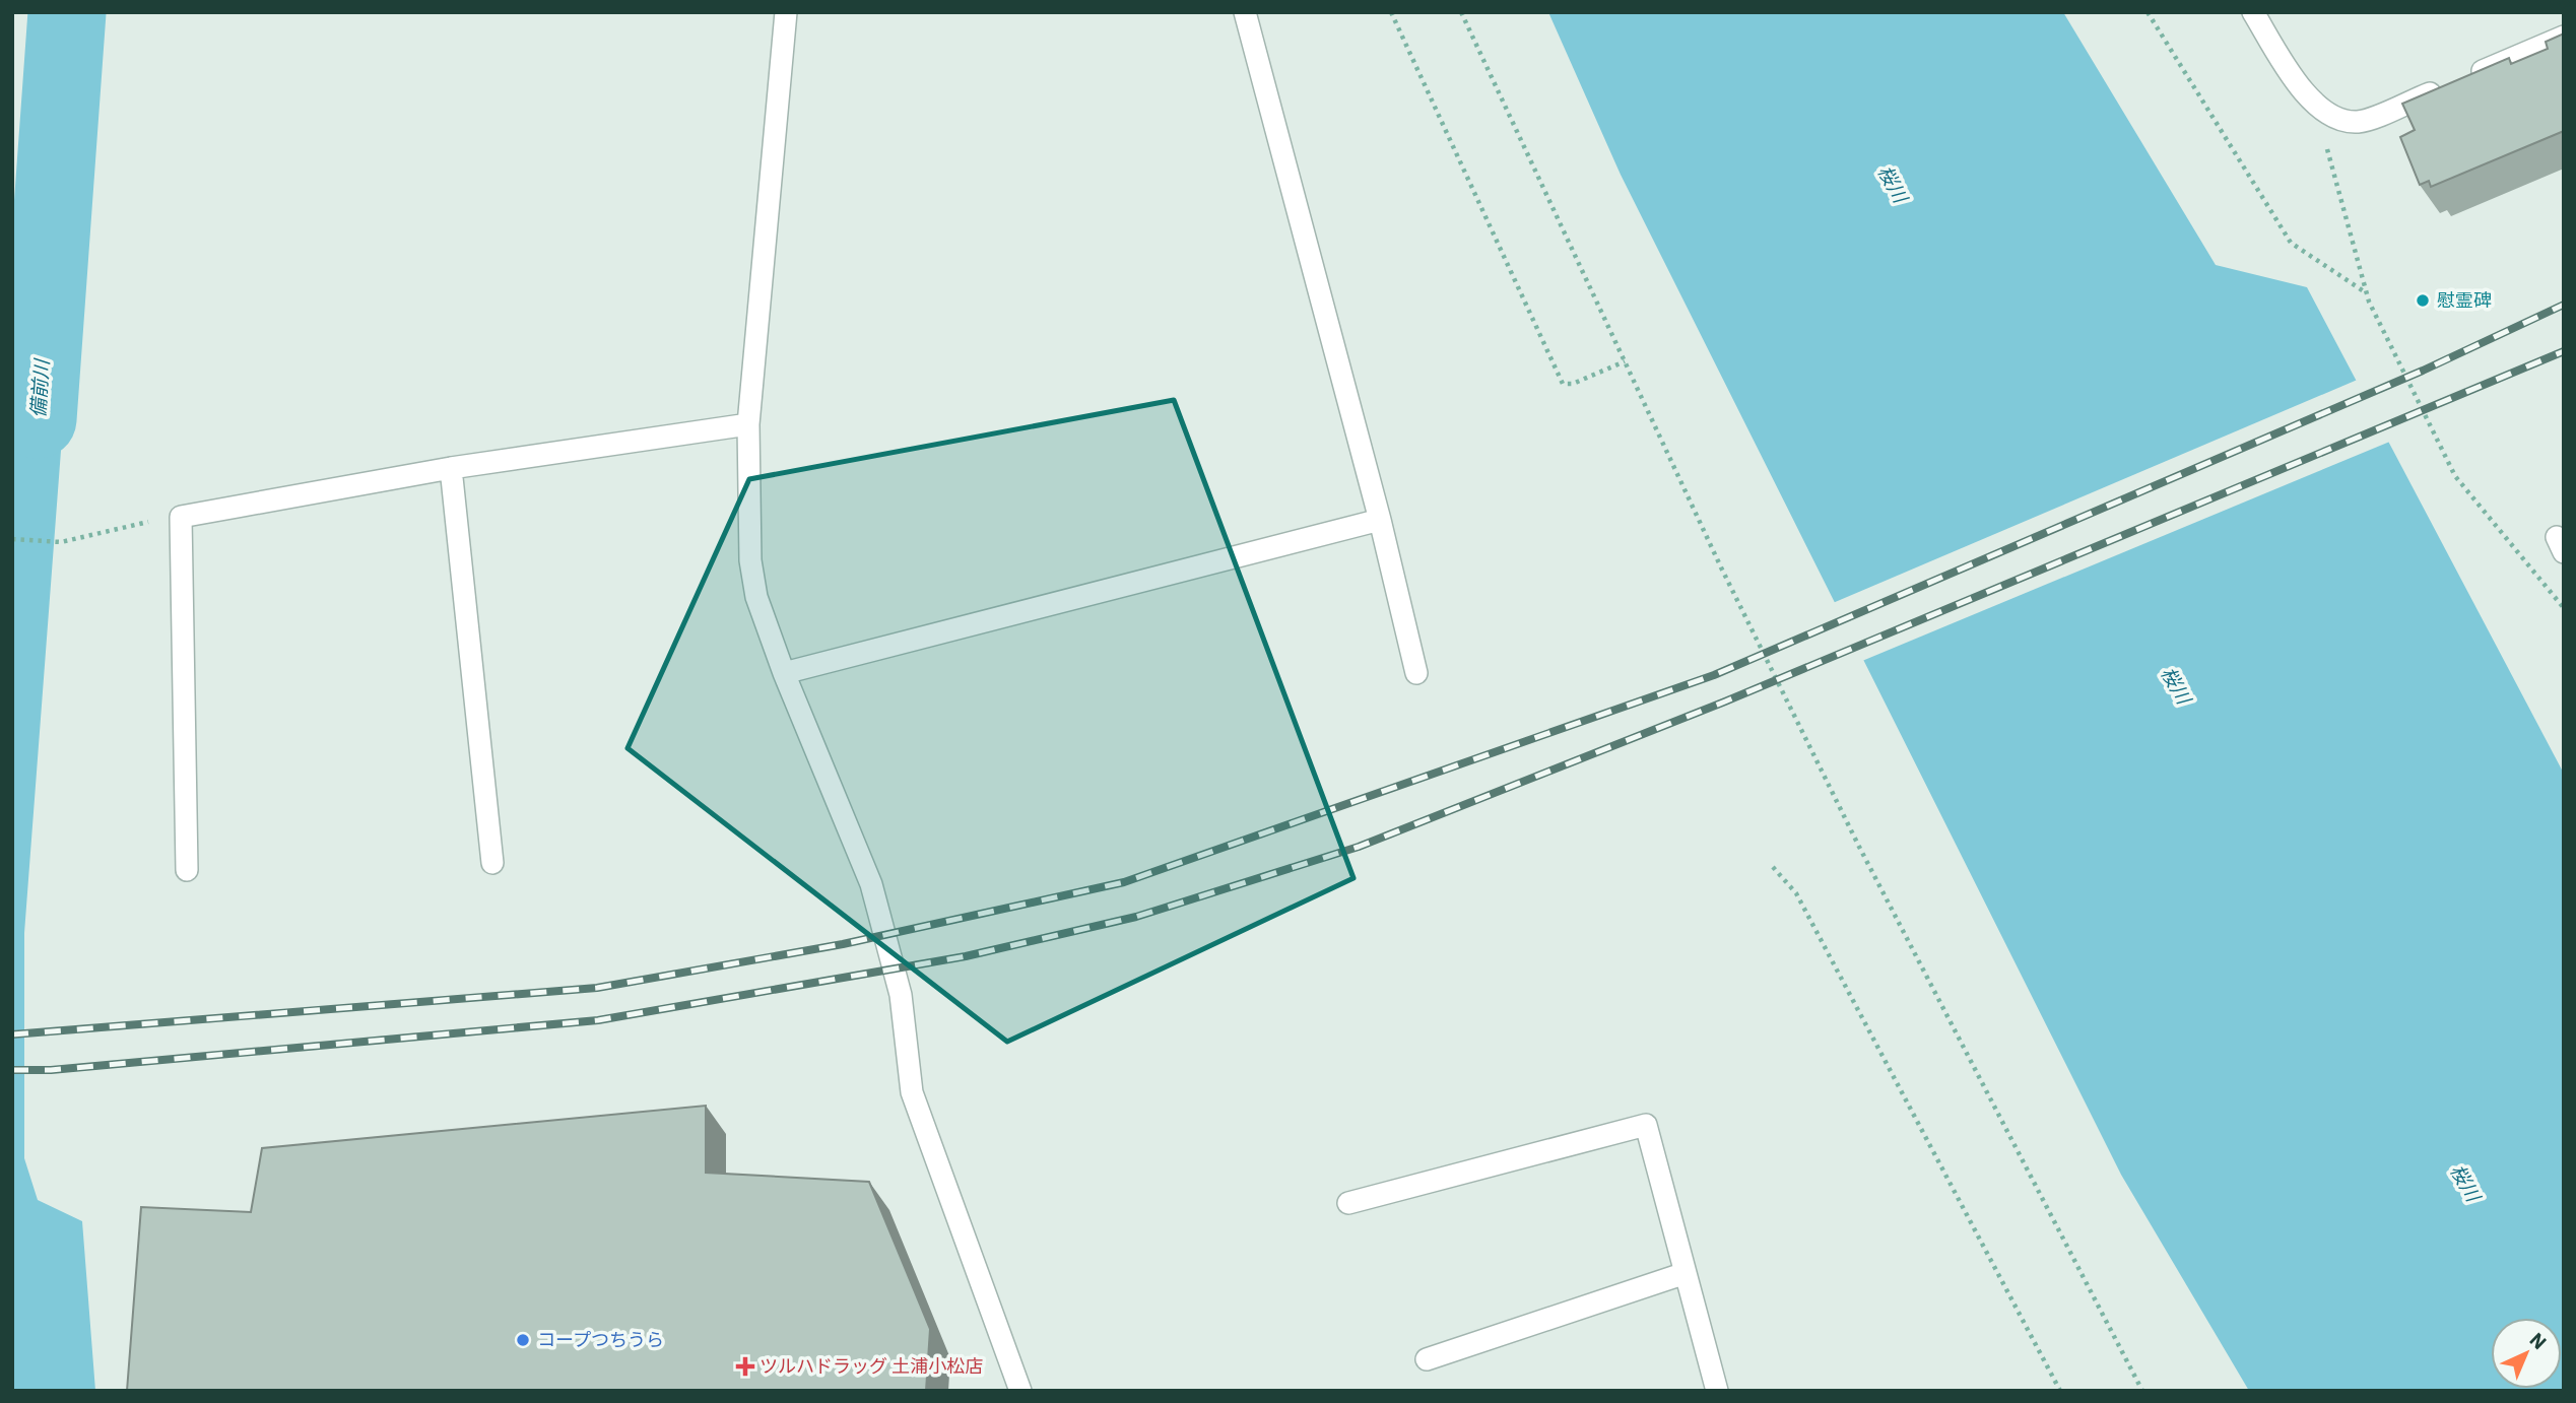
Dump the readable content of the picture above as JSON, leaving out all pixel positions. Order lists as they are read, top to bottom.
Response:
{
  "water": ["桜川", "備前川"],
  "places": {
    "other": ["慰霊碑", "コープつちうら"],
    "health": ["ツルハドラッグ 土浦小松店"]
  },
  "north": "top right"
}
